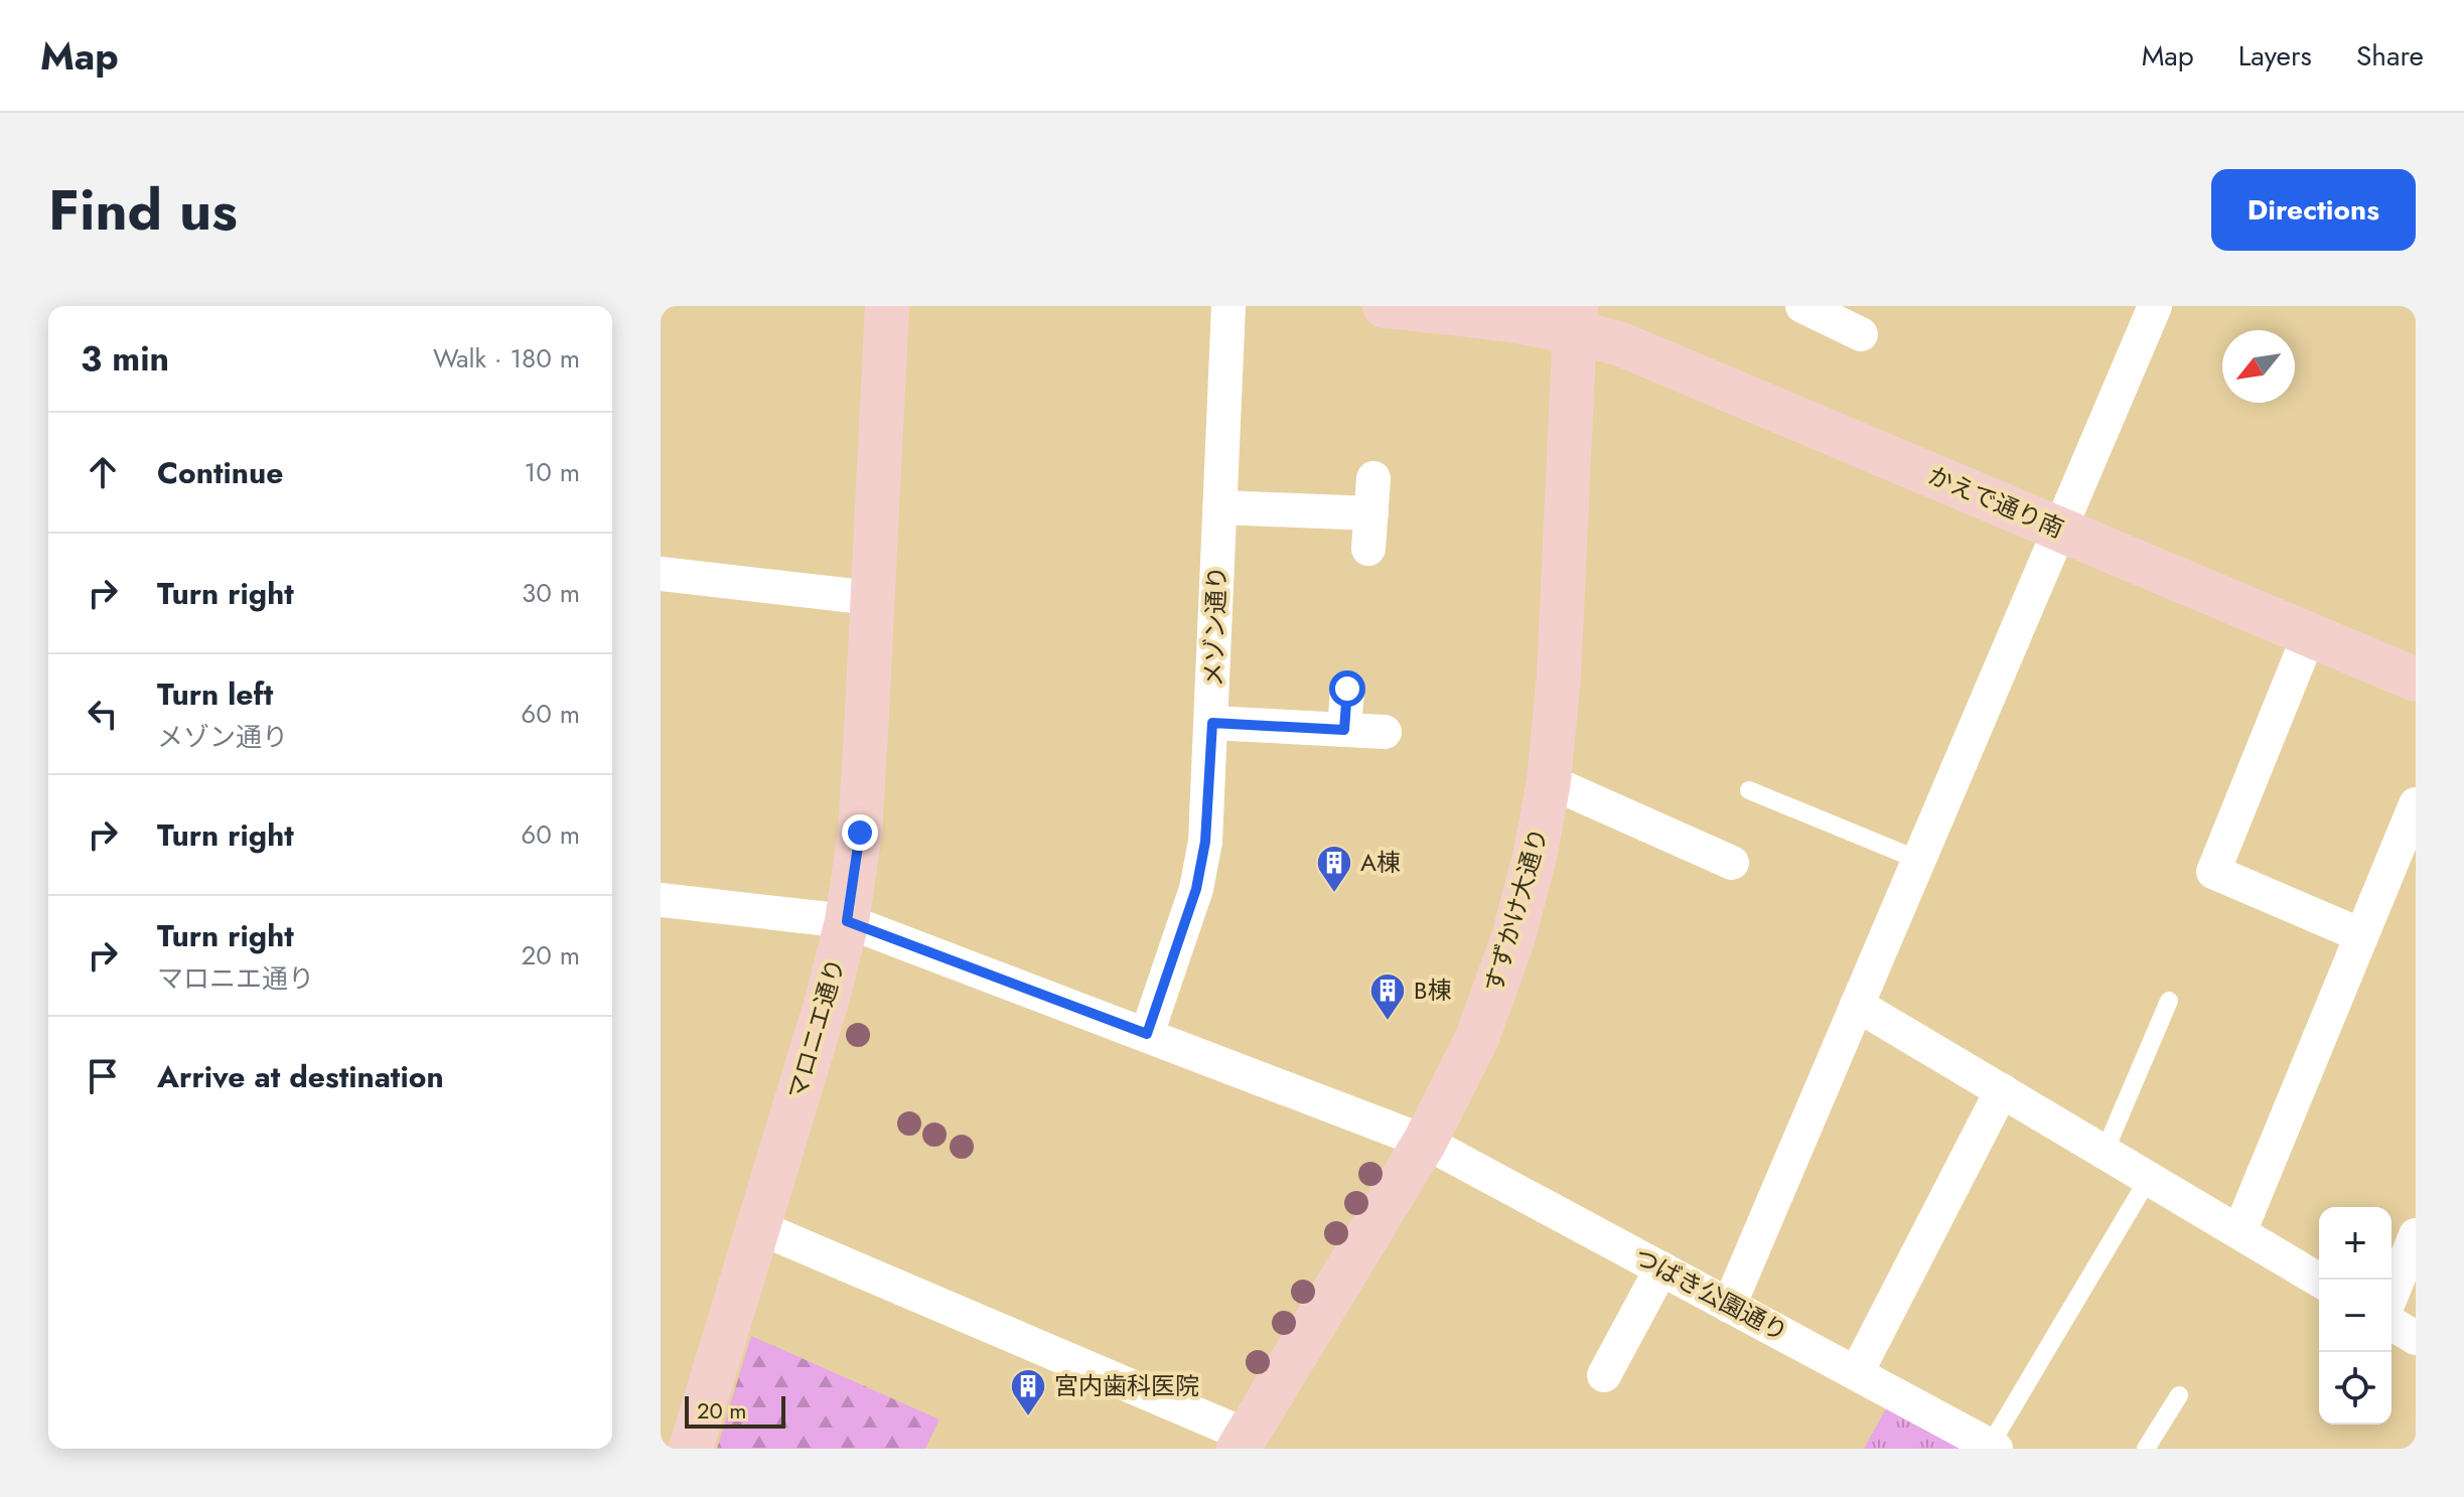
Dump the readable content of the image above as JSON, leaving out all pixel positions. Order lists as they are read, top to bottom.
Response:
{
  "streets": {
    "street": [
      "かえで通り南",
      "メゾン通り",
      "すずかけ大通り",
      "マロニエ通り",
      "つばき公園通り"
    ]
  },
  "crossings": [
    ["かえで通り南", "すずかけ大通り"],
    ["メゾン通り", "つばき公園通り"],
    ["すずかけ大通り", "つばき公園通り"],
    ["マロニエ通り", "つばき公園通り"]
  ],
  "places": {
    "building": ["A棟", "B棟", "宮内歯科医院"]
  },
  "scale_bar": "20 m",
  "north": "bottom left",
  "page": {
    "header": "Map",
    "nav": ["Map", "Layers", "Share"],
    "title": "Find us",
    "buttons": "Directions",
    "heading": ["3 min", "Walk · 180 m"],
    "list": [
      ["Continue", "10 m"],
      ["Turn right", "30 m"],
      ["Turn left", "メゾン通り", "60 m"],
      ["Turn right", "60 m"],
      ["Turn right", "マロニエ通り", "20 m"],
      "Arrive at destination"
    ],
    "map_buttons": ["+", "−"],
    "scale": "20 m"
  }
}
